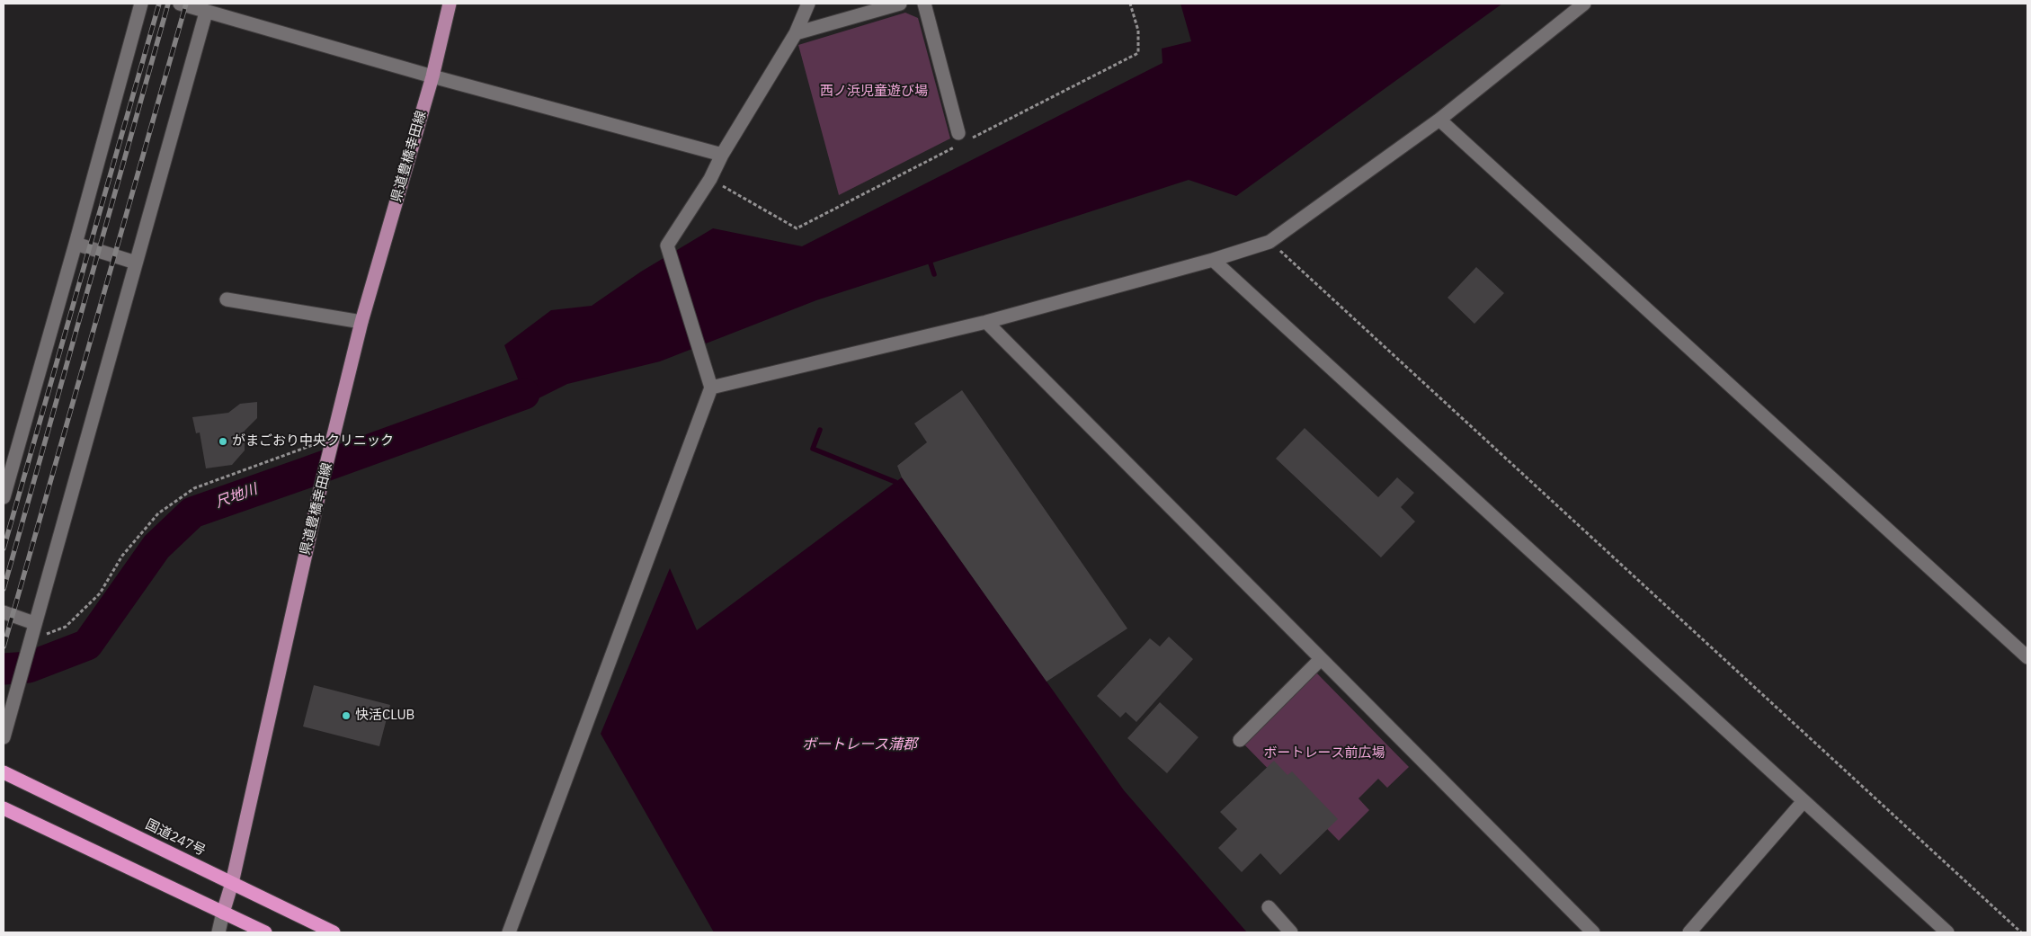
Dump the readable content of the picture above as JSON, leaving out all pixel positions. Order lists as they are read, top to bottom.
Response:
{
  "streets": {
    "highway": ["国道247号"],
    "main road": ["県道豊橋幸田線"]
  },
  "crossings": [
    ["県道豊橋幸田線", "国道247号"]
  ],
  "water": ["尺地川", "ボートレース蒲郡"],
  "parks": ["西ノ浜児童遊び場", "ボートレース前広場"],
  "places": ["がまごおり中央クリニック", "快活CLUB"]
}
